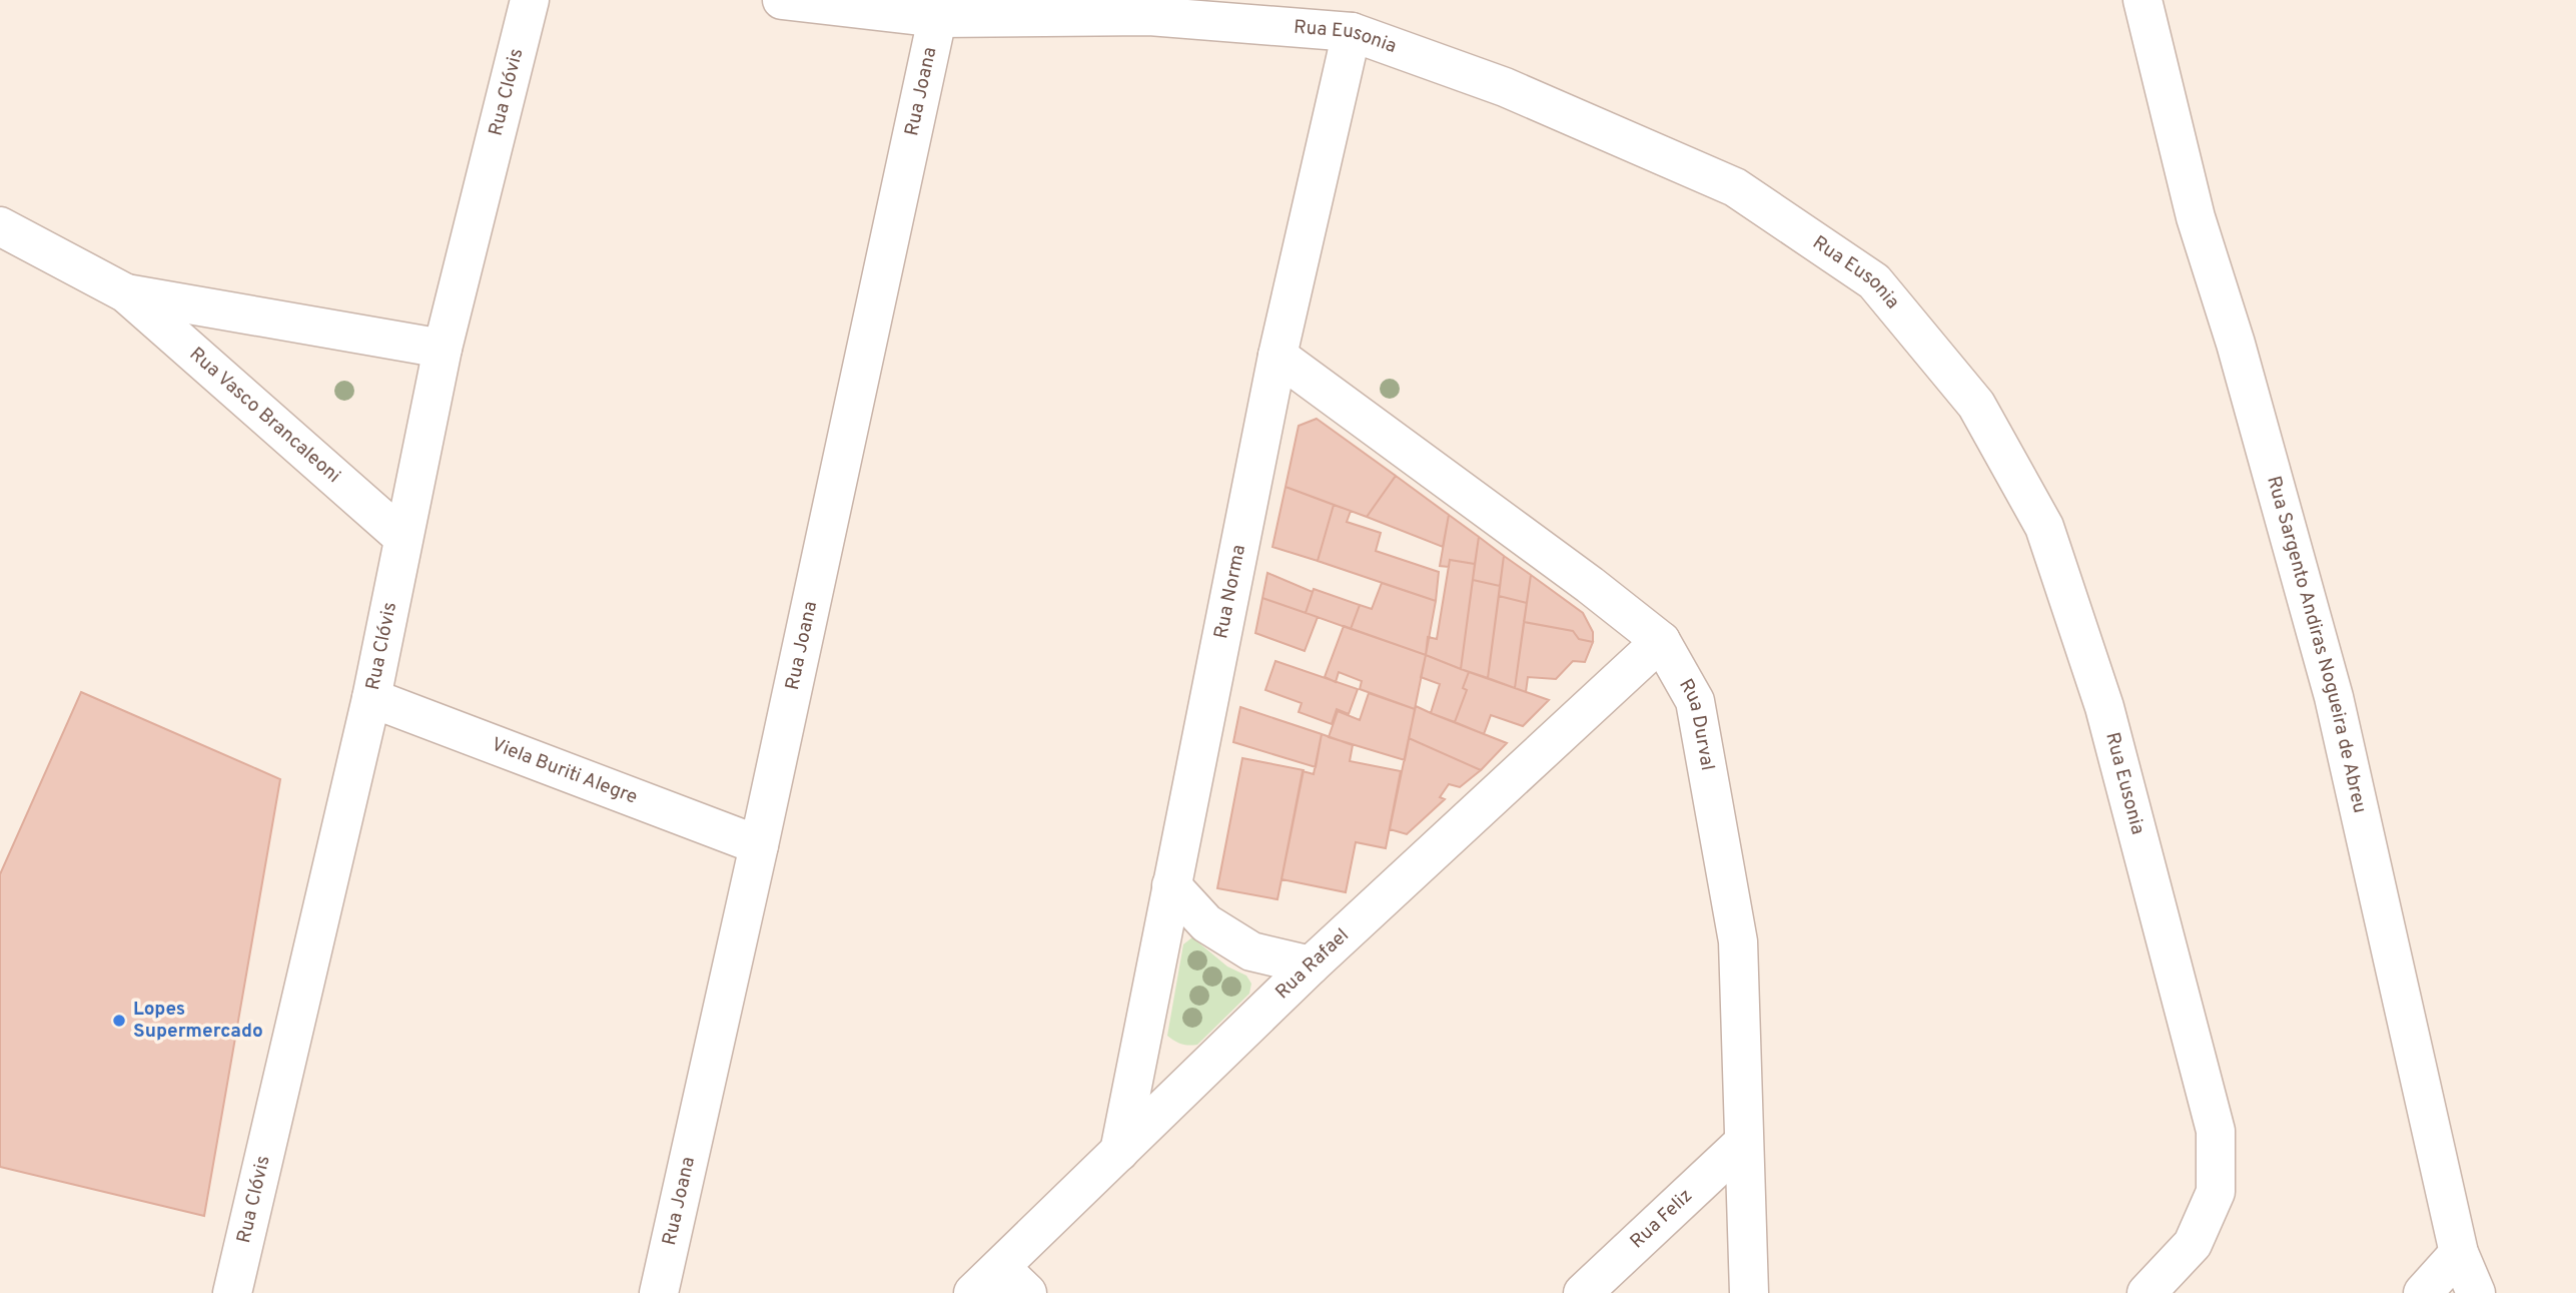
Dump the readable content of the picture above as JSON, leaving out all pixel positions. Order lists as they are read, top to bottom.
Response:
{
  "streets": {
    "street": [
      "Rua Eusonia",
      "Rua Joana",
      "Rua Clóvis",
      "Rua Vasco Brancaleoni",
      "Rua Norma",
      "Rua Sargento Andiras Nogueira de Abreu",
      "Rua Durval",
      "Viela Buriti Alegre",
      "Rua Rafael",
      "Rua Feliz"
    ]
  },
  "crossings": [
    ["Rua Eusonia", "Rua Joana"],
    ["Rua Eusonia", "Rua Norma"],
    ["Rua Joana", "Viela Buriti Alegre"],
    ["Rua Clóvis", "Rua Vasco Brancaleoni"],
    ["Rua Clóvis", "Viela Buriti Alegre"],
    ["Rua Norma", "Rua Durval"],
    ["Rua Norma", "Rua Rafael"],
    ["Rua Durval", "Rua Rafael"],
    ["Rua Durval", "Rua Feliz"]
  ],
  "places": ["Lopes Supermercado"]
}
